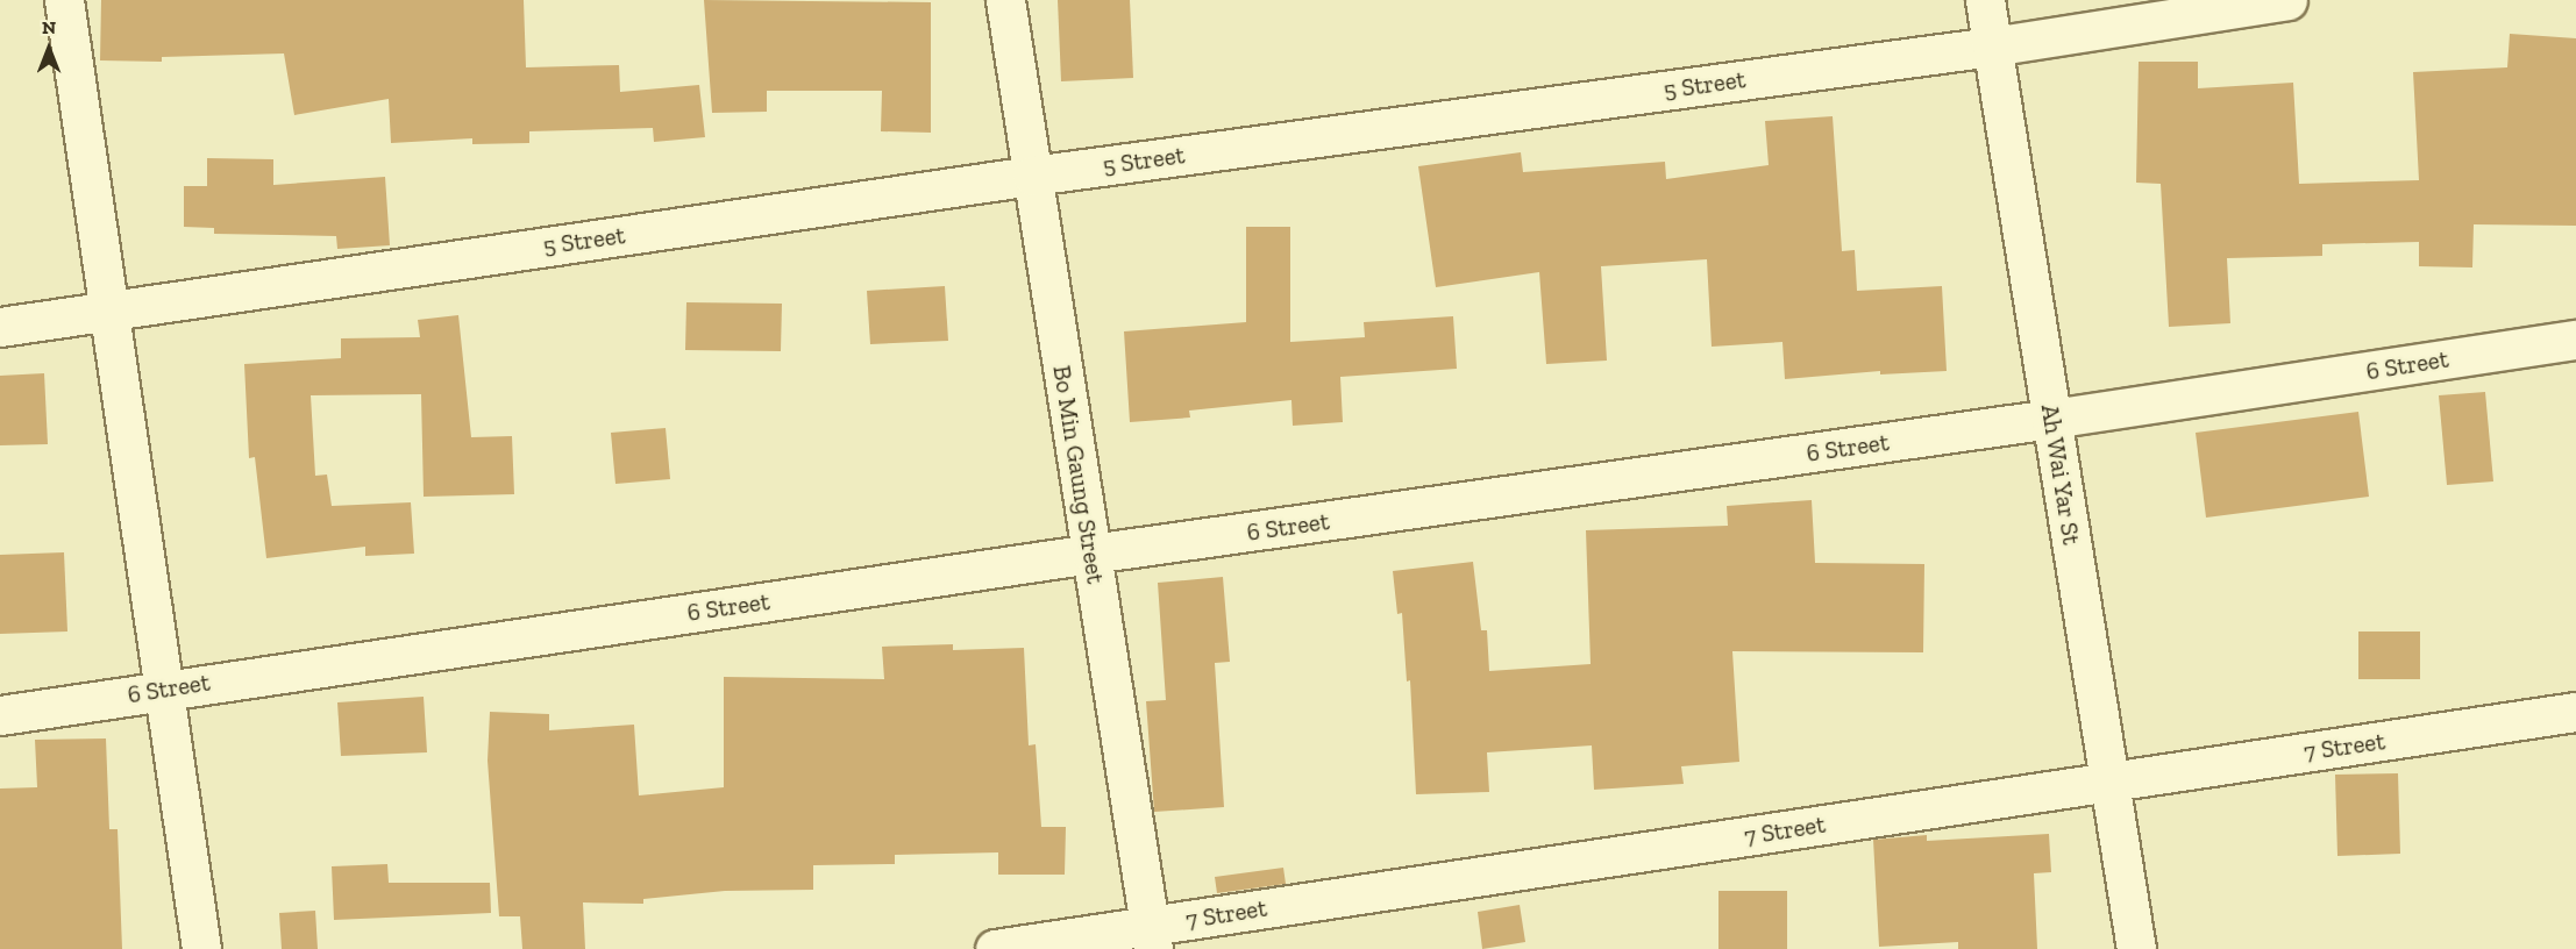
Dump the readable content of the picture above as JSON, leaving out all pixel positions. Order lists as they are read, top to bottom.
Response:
{
  "streets": {
    "street": [
      "5 Street",
      "6 Street",
      "Bo Min Gaung Street",
      "Ah Wai Yar St",
      "7 Street"
    ]
  },
  "crossings": [
    ["5 Street", "Bo Min Gaung Street"],
    ["5 Street", "Ah Wai Yar St"],
    ["6 Street", "Bo Min Gaung Street"],
    ["6 Street", "Ah Wai Yar St"],
    ["Bo Min Gaung Street", "7 Street"],
    ["Ah Wai Yar St", "7 Street"]
  ],
  "north": "top"
}
